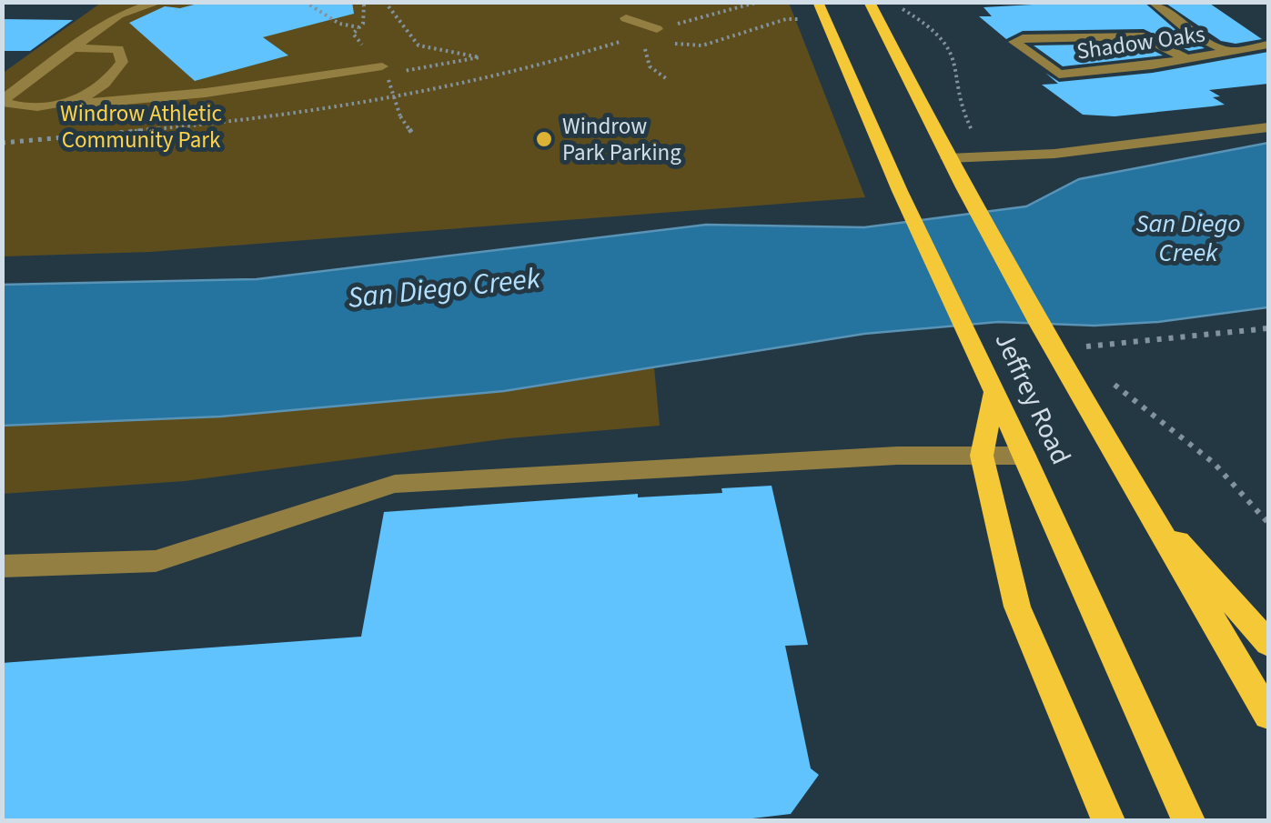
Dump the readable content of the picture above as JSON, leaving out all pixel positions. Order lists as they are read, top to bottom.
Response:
{
  "streets": {
    "main road": ["Jeffrey Road"],
    "street": ["Shadow Oaks"]
  },
  "water": ["San Diego Creek"],
  "parks": ["Windrow Athletic Community Park"],
  "places": ["Windrow Park Parking"]
}
